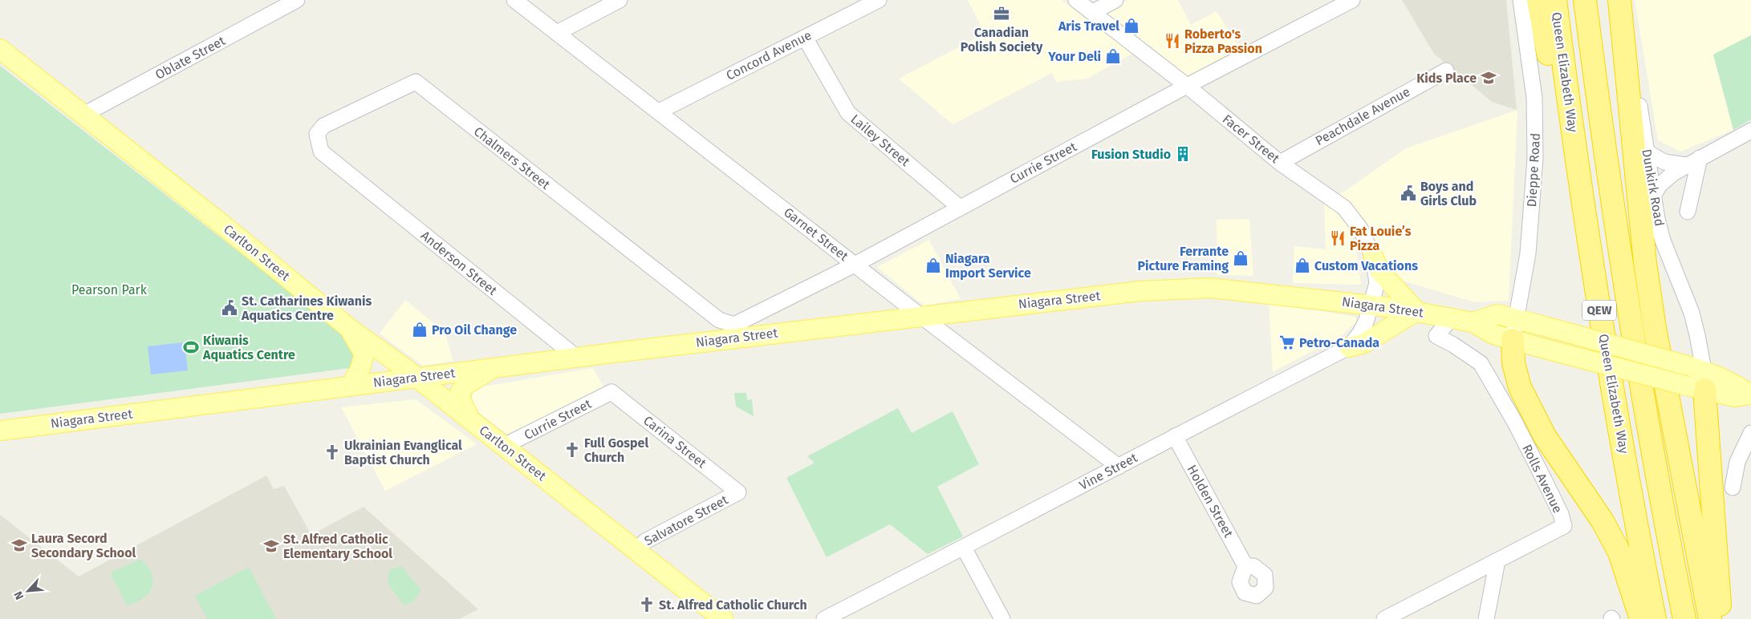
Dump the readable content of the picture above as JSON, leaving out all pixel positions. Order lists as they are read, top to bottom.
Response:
{
  "streets": {
    "highway": ["Queen Elizabeth Way", "QEW"],
    "main road": ["Carlton Street", "Niagara Street"],
    "street": [
      "Concord Avenue",
      "Oblate Street",
      "Peachdale Avenue",
      "Facer Street",
      "Lailey Street",
      "Chalmers Street",
      "Currie Street",
      "Dieppe Road",
      "Dunkirk Road",
      "Garnet Street",
      "Anderson Street",
      "Carina Street",
      "Vine Street",
      "Rolls Avenue",
      "Holden Street",
      "Salvatore Street"
    ]
  },
  "crossings": [
    ["Concord Avenue", "Lailey Street"],
    ["Concord Avenue", "Garnet Street"],
    ["Oblate Street", "Carlton Street"],
    ["Peachdale Avenue", "Facer Street"],
    ["Facer Street", "Currie Street"],
    ["Facer Street", "Niagara Street"],
    ["Facer Street", "Vine Street"],
    ["Lailey Street", "Currie Street"],
    ["Chalmers Street", "Currie Street"],
    ["Chalmers Street", "Anderson Street"],
    ["Currie Street", "Garnet Street"],
    ["Currie Street", "Carlton Street"],
    ["Currie Street", "Carina Street"],
    ["Dieppe Road", "Niagara Street"],
    ["Dunkirk Road", "Niagara Street"],
    ["Garnet Street", "Niagara Street"],
    ["Garnet Street", "Vine Street"],
    ["Carlton Street", "Niagara Street"],
    ["Carlton Street", "Salvatore Street"],
    ["Anderson Street", "Niagara Street"],
    ["Niagara Street", "Vine Street"],
    ["Niagara Street", "Rolls Avenue"],
    ["Carina Street", "Salvatore Street"],
    ["Vine Street", "Holden Street"]
  ],
  "parks": ["Pearson Park"],
  "places": {
    "office": ["Canadian Polish Society"],
    "shop": [
      "Aris Travel",
      "Your Deli",
      "Ferrante Picture Framing",
      "Niagara Import Service",
      "Custom Vacations",
      "Pro Oil Change"
    ],
    "restaurant": ["Roberto's Pizza Passion", "Fat Louie’s Pizza"],
    "school or university": ["Kids Place", "Laura Secord Secondary School", "St. Alfred Catholic Elementary School"],
    "building": ["Fusion Studio"],
    "public building": ["Boys and Girls Club", "St. Catharines Kiwanis Aquatics Centre"],
    "supermarket": ["Petro-Canada"],
    "sports": ["Kiwanis Aquatics Centre"],
    "church": ["Full Gospel Church", "Ukrainian Evanglical Baptist Church", "St. Alfred Catholic Church"]
  },
  "north": "bottom left"
}
